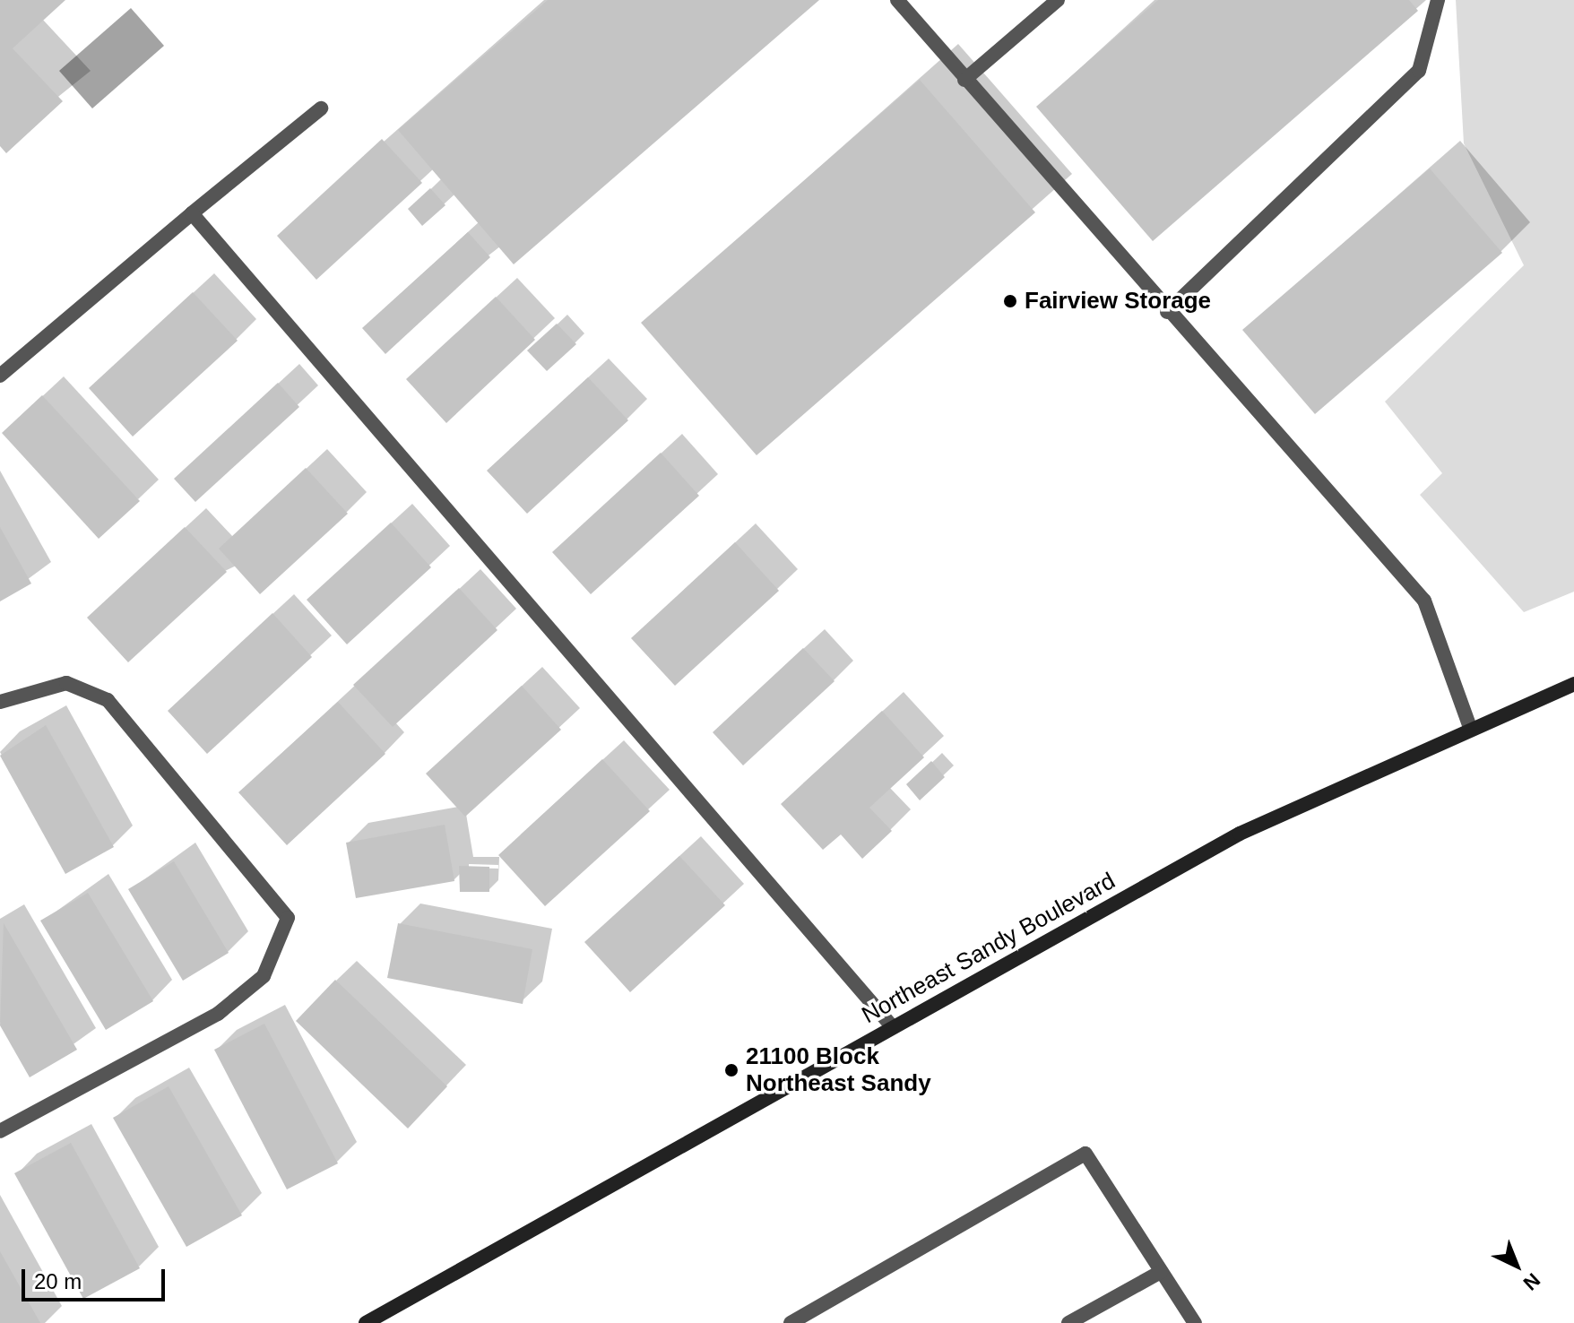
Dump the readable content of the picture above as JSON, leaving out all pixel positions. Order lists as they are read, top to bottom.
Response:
{
  "streets": {
    "main road": ["Northeast Sandy Boulevard"]
  },
  "places": ["Fairview Storage", "21100 Block Northeast Sandy"],
  "scale_bar": "20 m",
  "north": "bottom right"
}
